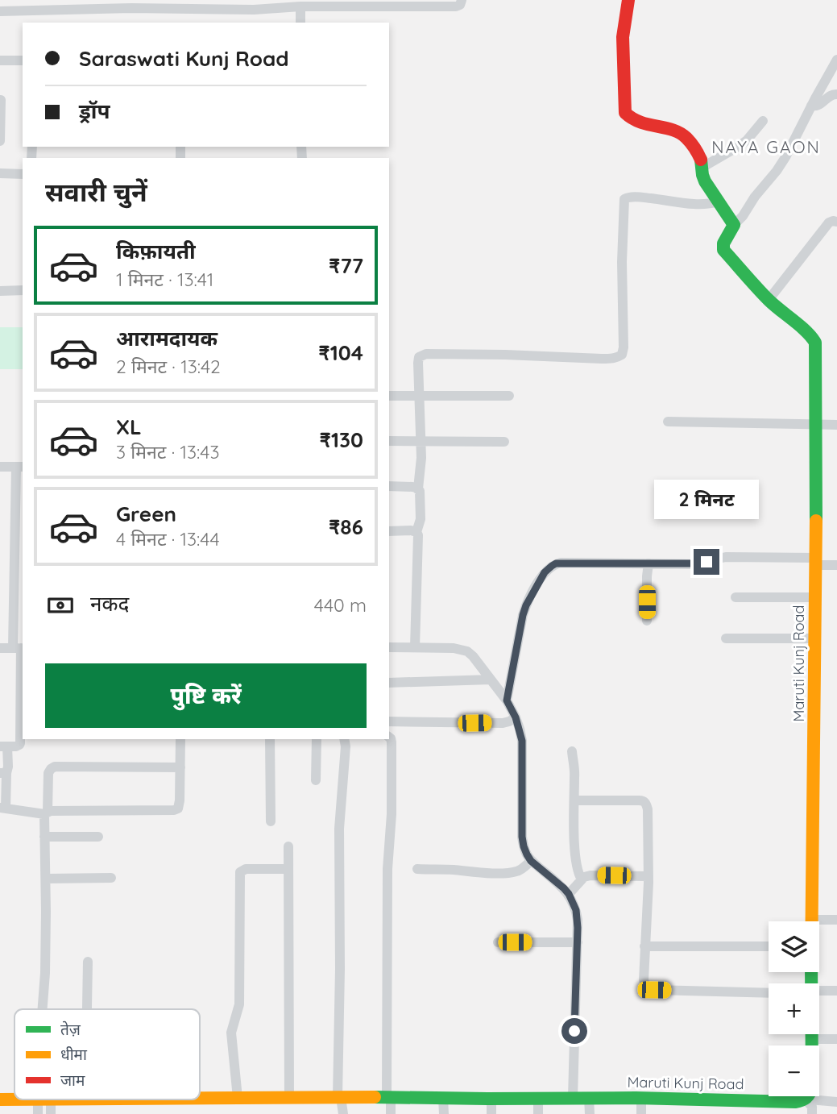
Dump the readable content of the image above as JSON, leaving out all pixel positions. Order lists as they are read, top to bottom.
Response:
{
  "streets": {
    "street": ["Maruti Kunj Road"]
  },
  "districts": ["NAYA GAON"],
  "legend": ["तेज़", "धीमा", "जाम"],
  "page": {
    "banner": ["Saraswati Kunj Road", "ड्रॉप"],
    "heading": "सवारी चुनें",
    "list": [
      {
        "name": "किफ़ायती",
        "note": "1 मिनट · 13:41",
        "value": "₹77"
      },
      {
        "name": "आरामदायक",
        "note": "2 मिनट · 13:42",
        "value": "₹104"
      },
      {
        "name": "XL",
        "note": "3 मिनट · 13:43",
        "value": "₹130"
      },
      {
        "name": "Green",
        "note": "4 मिनट · 13:44",
        "value": "₹86"
      }
    ],
    "bubble": "2 मिनट",
    "pay": ["नकद", "440 m"],
    "buttons": "पुष्टि करें",
    "map_buttons": ["+", "−"]
  }
}
